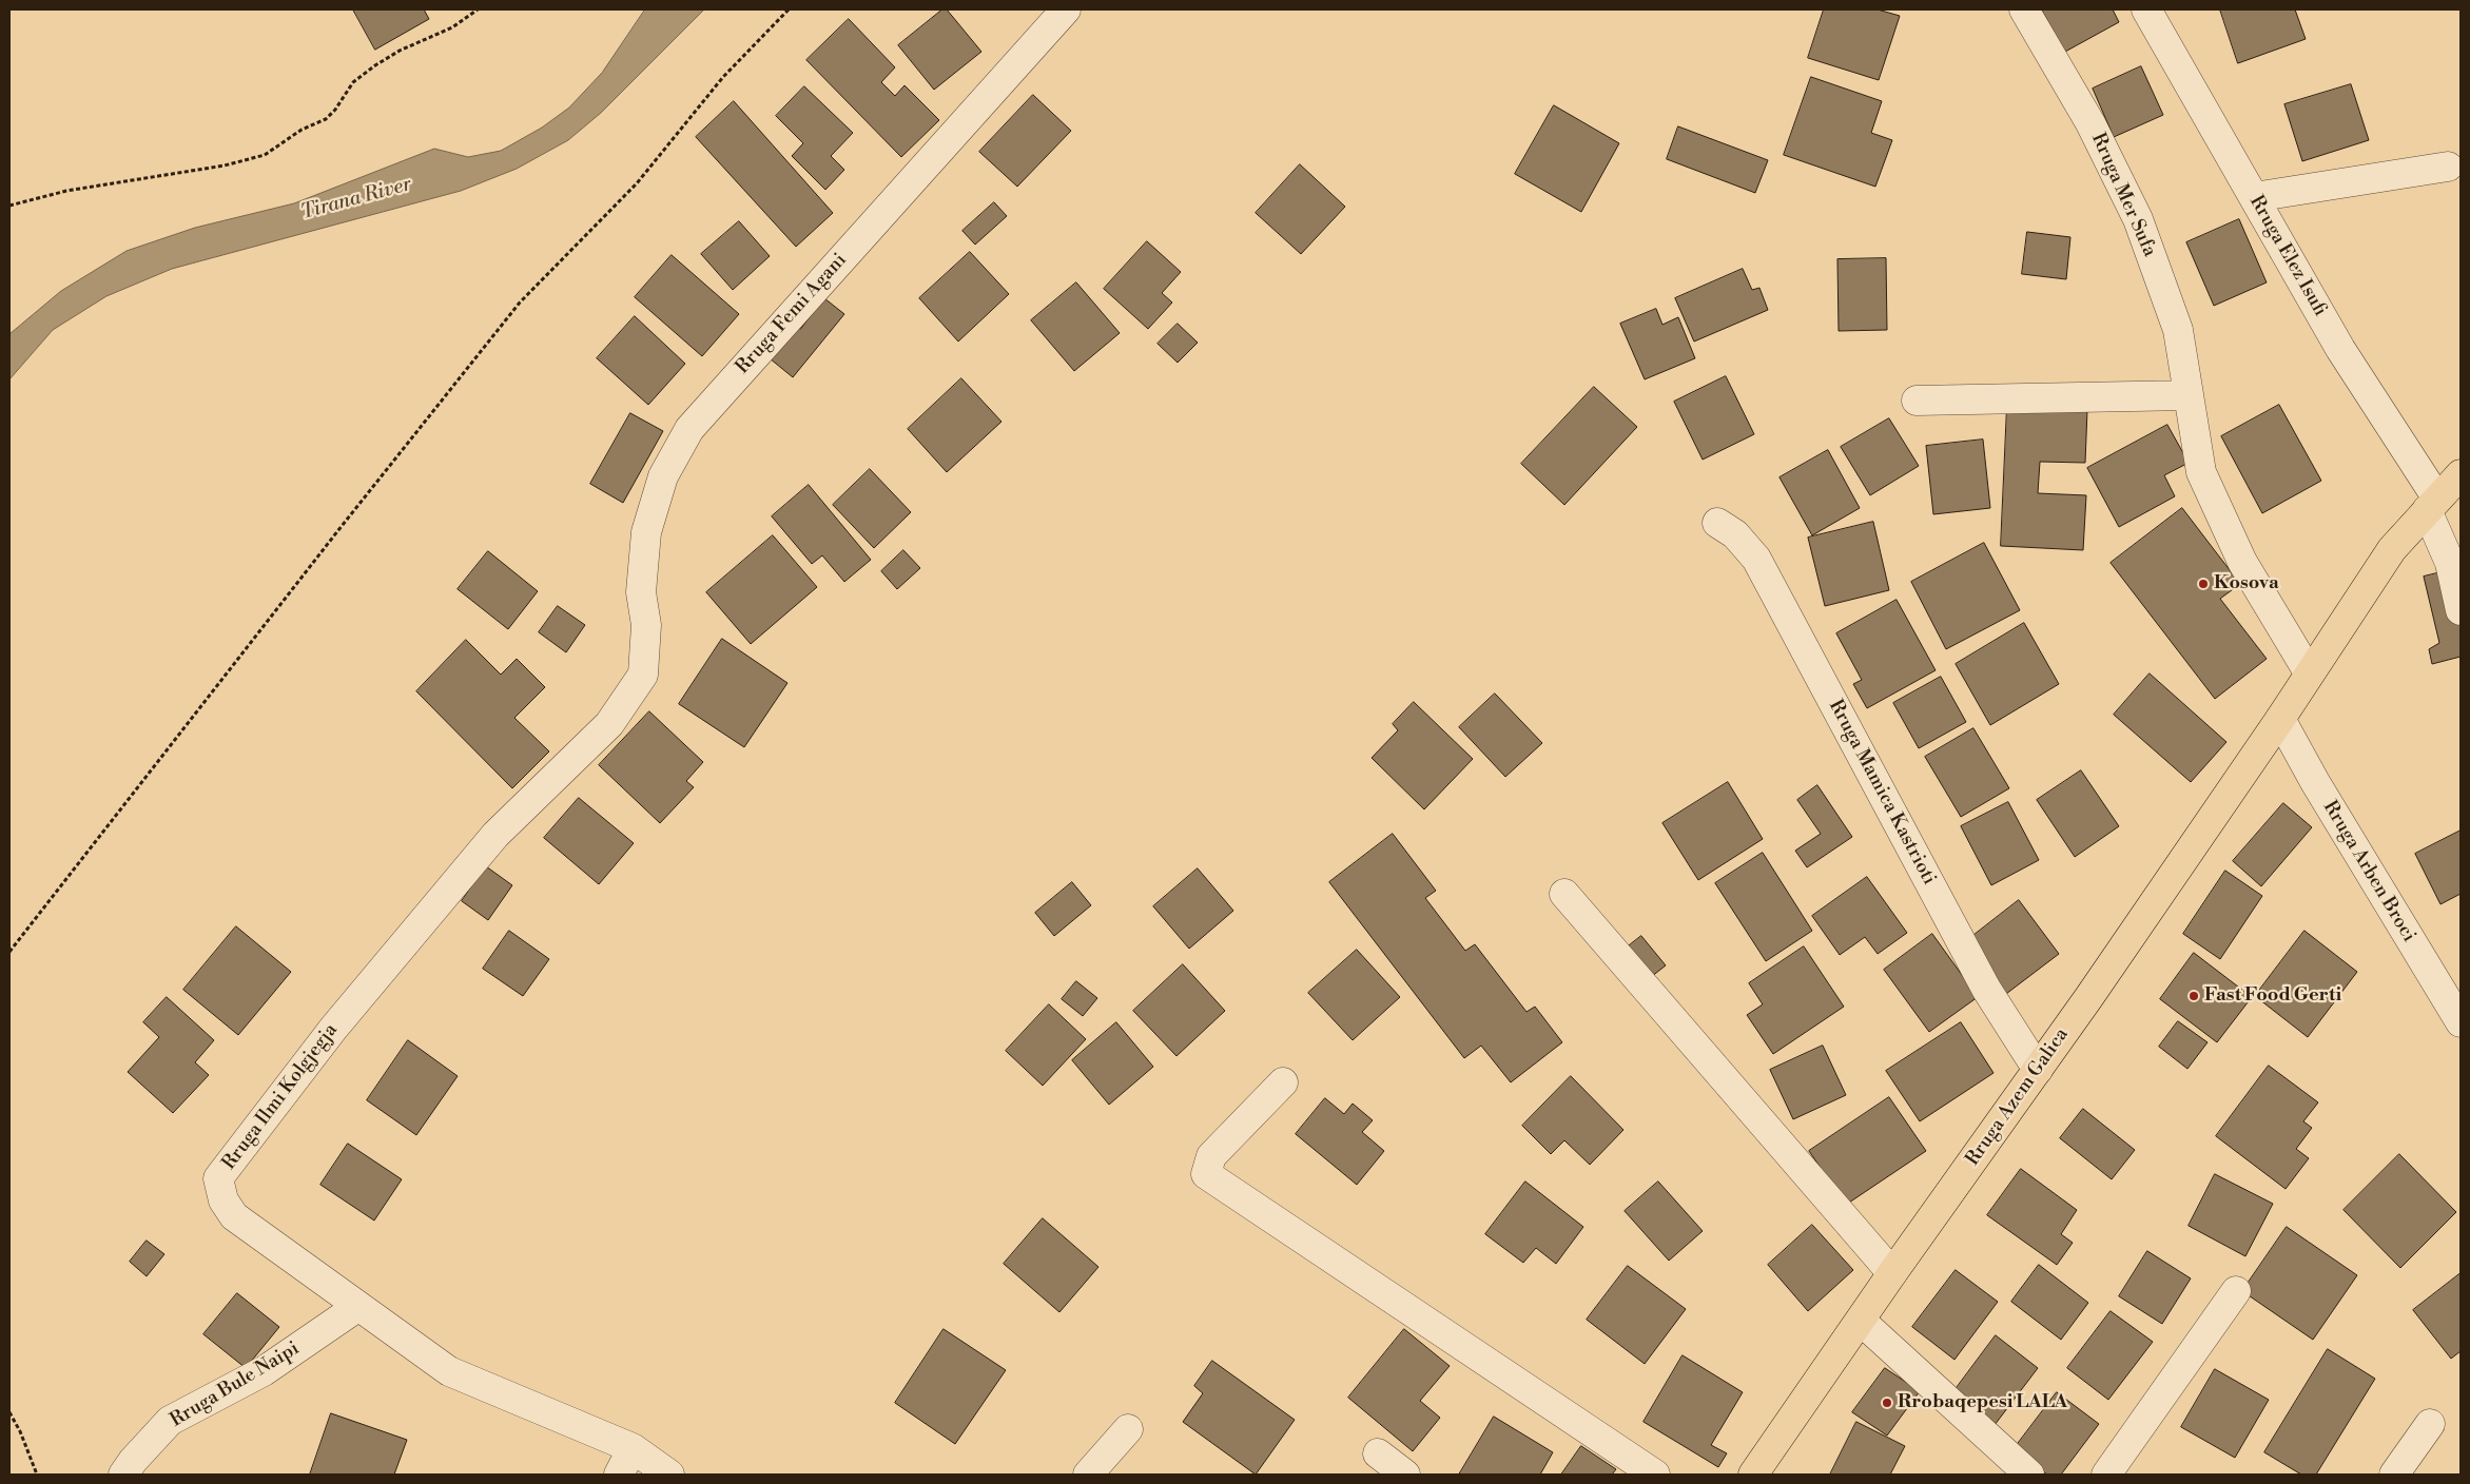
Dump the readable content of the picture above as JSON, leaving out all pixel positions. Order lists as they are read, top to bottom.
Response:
{
  "streets": {
    "main road": ["Rruga Azem Galica"],
    "street": [
      "Rruga Mer Sufa",
      "Rruga Elez Isufi",
      "Rruga Femi Agani",
      "Rruga Mamica Kastrioti",
      "Rruga Arben Broci",
      "Rruga Ilmi Kolgjegja",
      "Rruga Bule Naipi"
    ]
  },
  "crossings": [
    ["Rruga Femi Agani", "Rruga Ilmi Kolgjegja"],
    ["Rruga Mamica Kastrioti", "Rruga Azem Galica"],
    ["Rruga Arben Broci", "Rruga Azem Galica"],
    ["Rruga Ilmi Kolgjegja", "Rruga Bule Naipi"]
  ],
  "water": ["Tirana River"],
  "places": ["Kosova", "Fast Food Gerti", "Rrobaqepesi LALA"]
}
